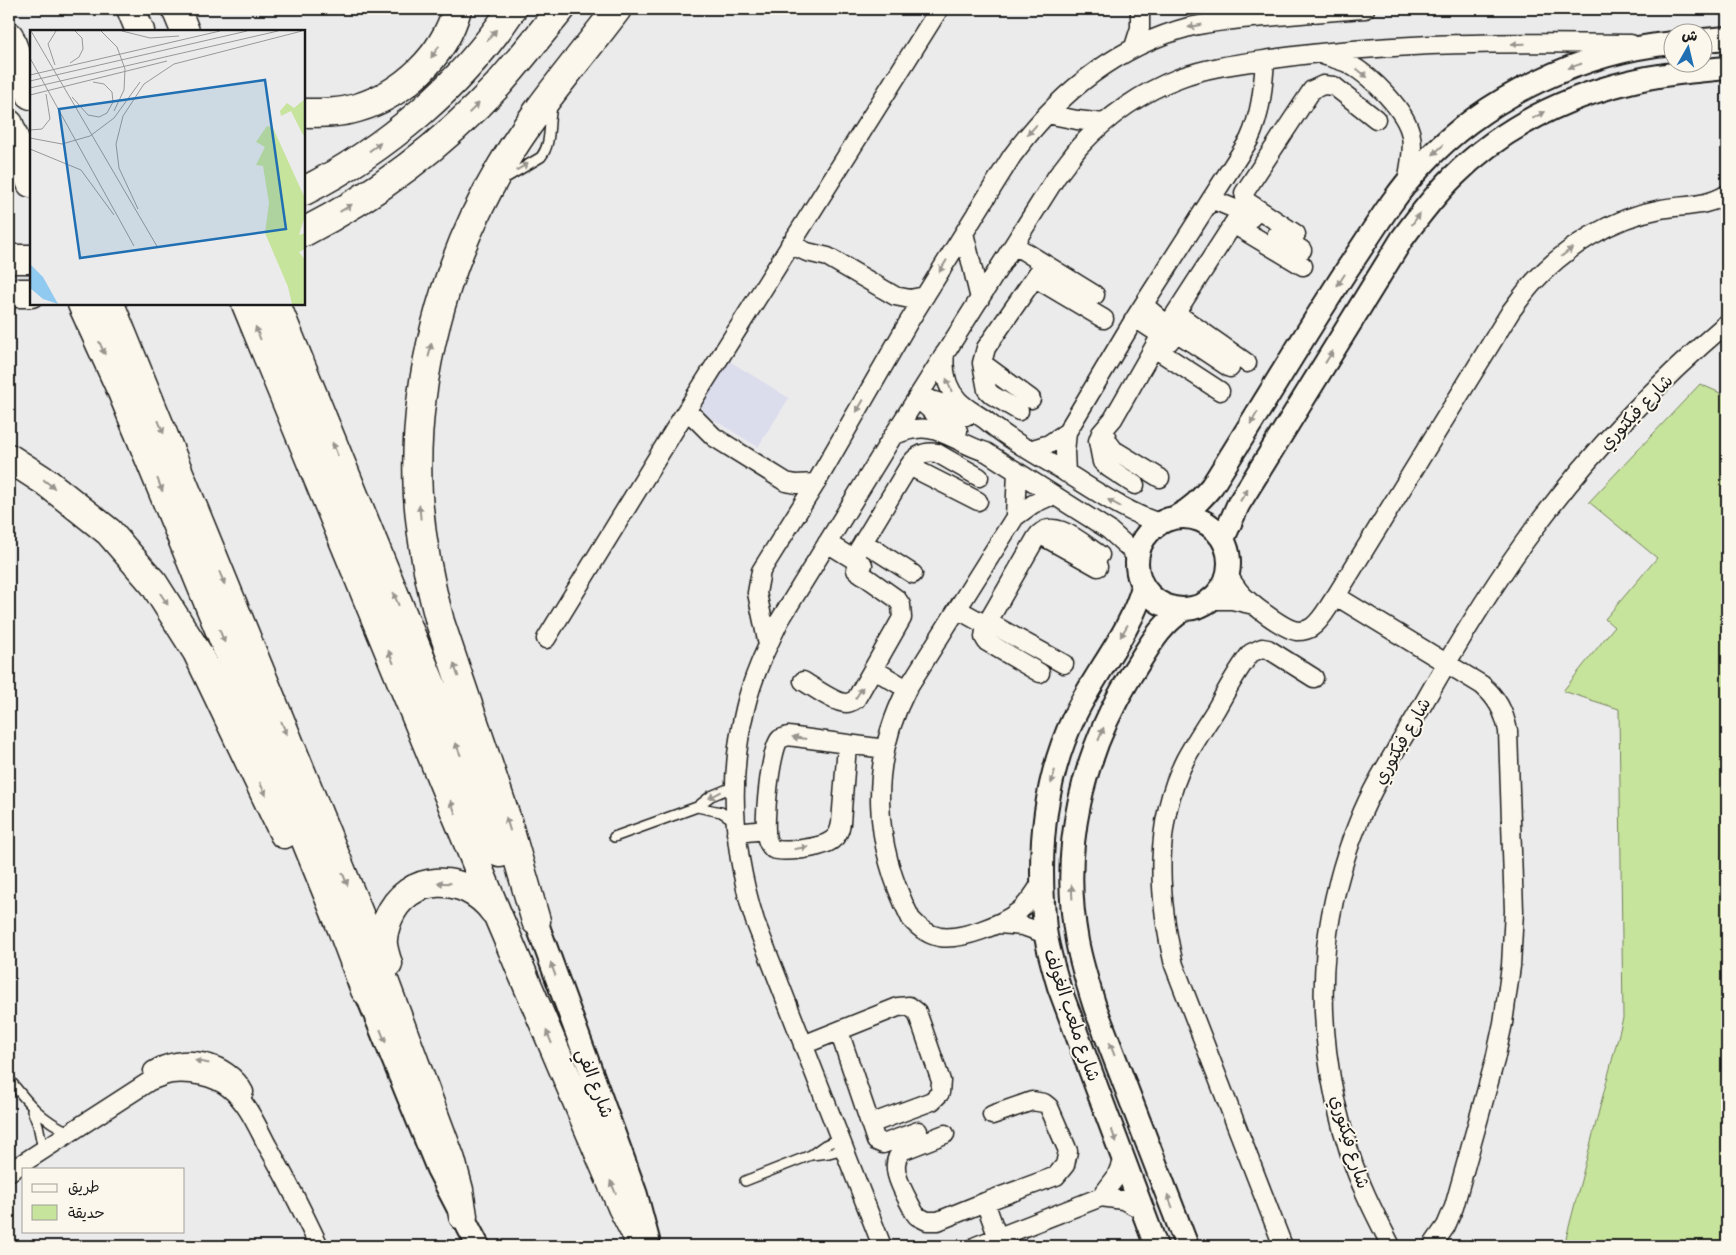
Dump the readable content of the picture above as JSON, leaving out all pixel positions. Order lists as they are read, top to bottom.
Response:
{
  "streets": {
    "street": ["شارع فيكتوري", "شارع ملعب الغولف", "شارع الفي"]
  },
  "legend": ["طريق", "حديقة"],
  "north": "top"
}
